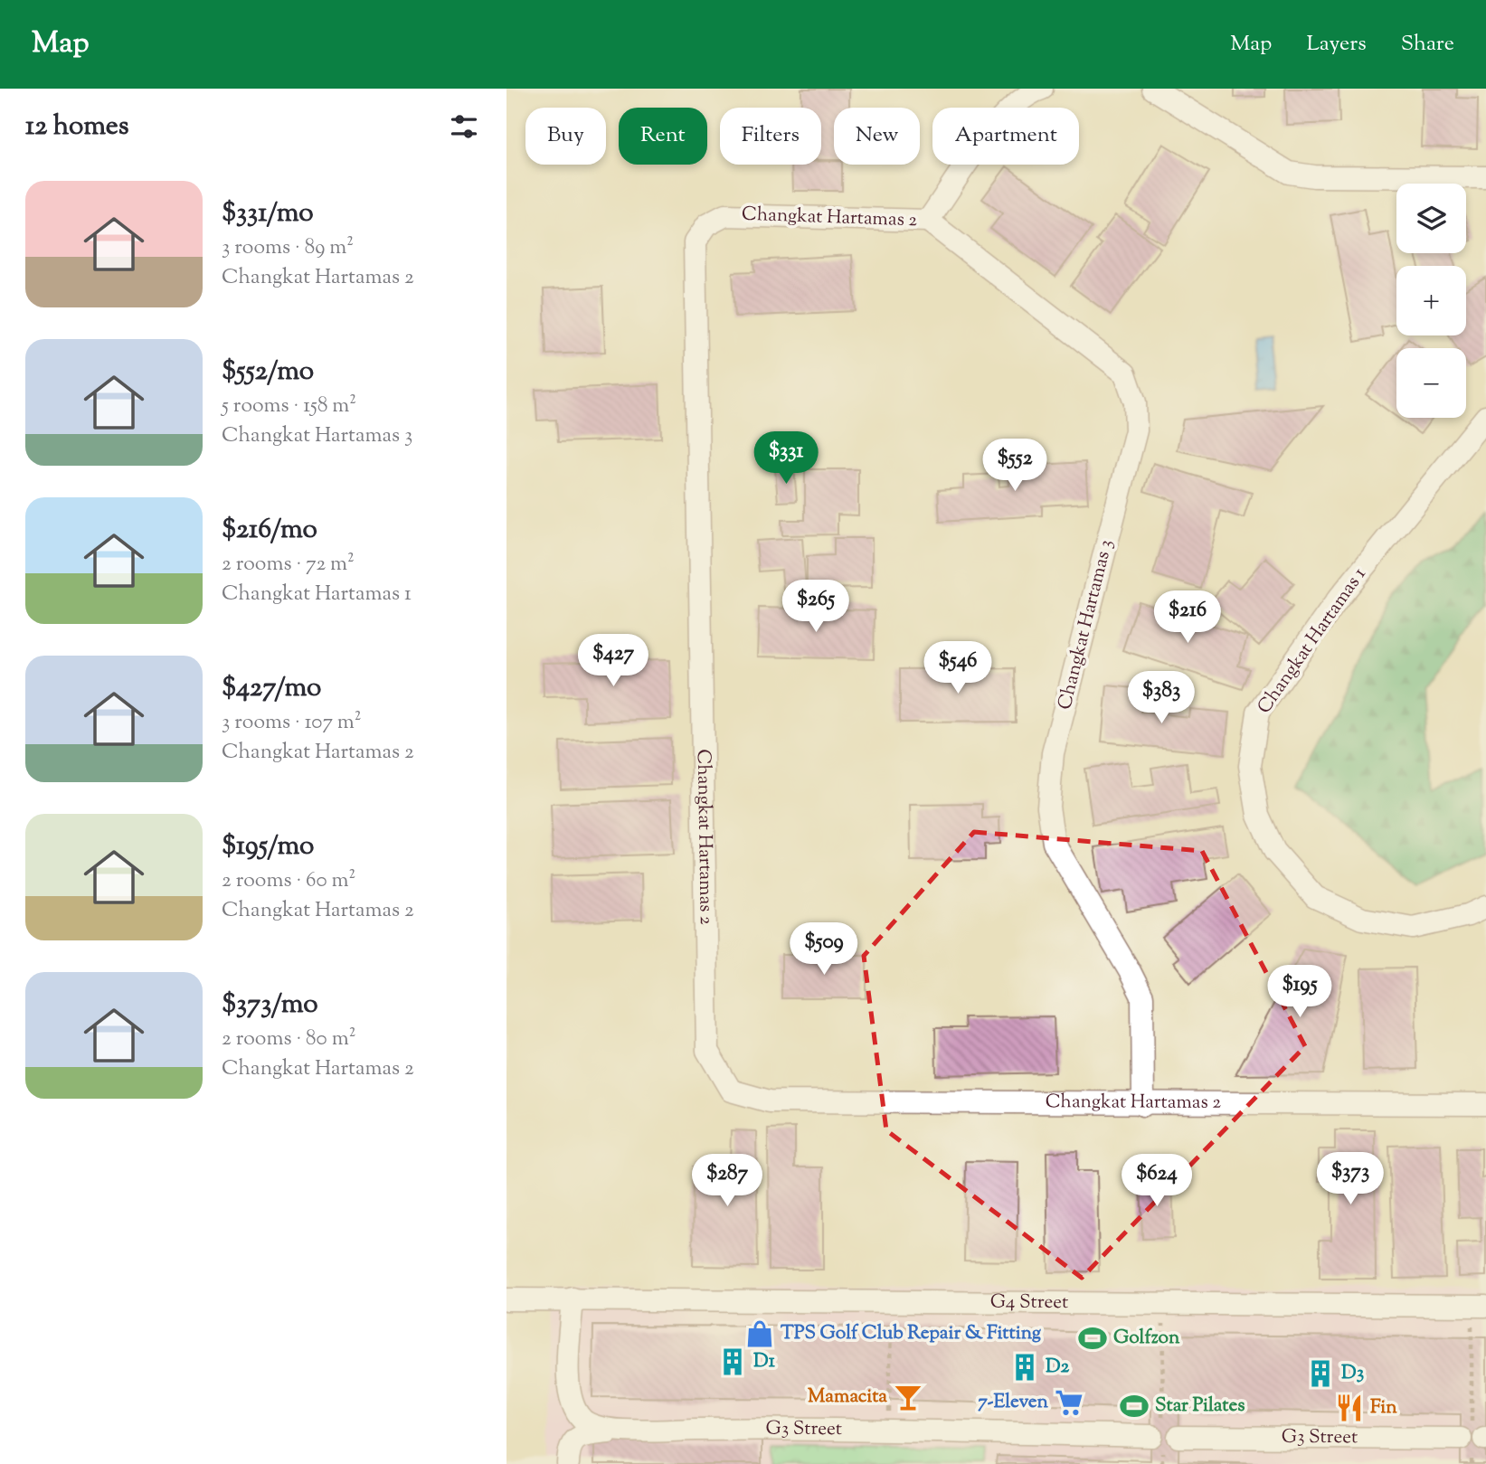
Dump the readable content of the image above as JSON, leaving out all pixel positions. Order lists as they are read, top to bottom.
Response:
{
  "streets": {
    "street": [
      "Changkat Hartamas 2",
      "Changkat Hartamas 3",
      "Changkat Hartamas 1",
      "G4 Street",
      "G3 Street"
    ]
  },
  "crossings": [
    ["Changkat Hartamas 2", "Changkat Hartamas 3"],
    ["G4 Street", "G3 Street"]
  ],
  "places": {
    "shop": ["TPS Golf Club Repair & Fitting"],
    "sports": ["Golfzon", "Star Pilates"],
    "building": ["D1", "D2", "D3"],
    "bar": ["Mamacita"],
    "supermarket": ["7-Eleven"],
    "restaurant": ["Fin"]
  },
  "page": {
    "header": "Map",
    "nav": ["Map", "Layers", "Share"],
    "heading": "12 homes",
    "chip": [
      "Buy",
      "Rent",
      "Filters",
      "New",
      "Apartment"
    ],
    "list": [
      {
        "name": "$331/mo",
        "note": "3 rooms · 89 m² · Changkat Hartamas 2"
      },
      {
        "name": "$552/mo",
        "note": "5 rooms · 158 m² · Changkat Hartamas 3"
      },
      {
        "name": "$216/mo",
        "note": "2 rooms · 72 m² · Changkat Hartamas 1"
      },
      {
        "name": "$427/mo",
        "note": "3 rooms · 107 m² · Changkat Hartamas 2"
      },
      {
        "name": "$195/mo",
        "note": "2 rooms · 60 m² · Changkat Hartamas 2"
      },
      {
        "name": "$373/mo",
        "note": "2 rooms · 80 m² · Changkat Hartamas 2"
      }
    ],
    "map_buttons": ["+", "−"],
    "price": [
      "$331",
      "$552",
      "$265",
      "$216",
      "$427",
      "$546",
      "$383",
      "$509",
      "$195",
      "$373",
      "$287",
      "$624"
    ]
  }
}
